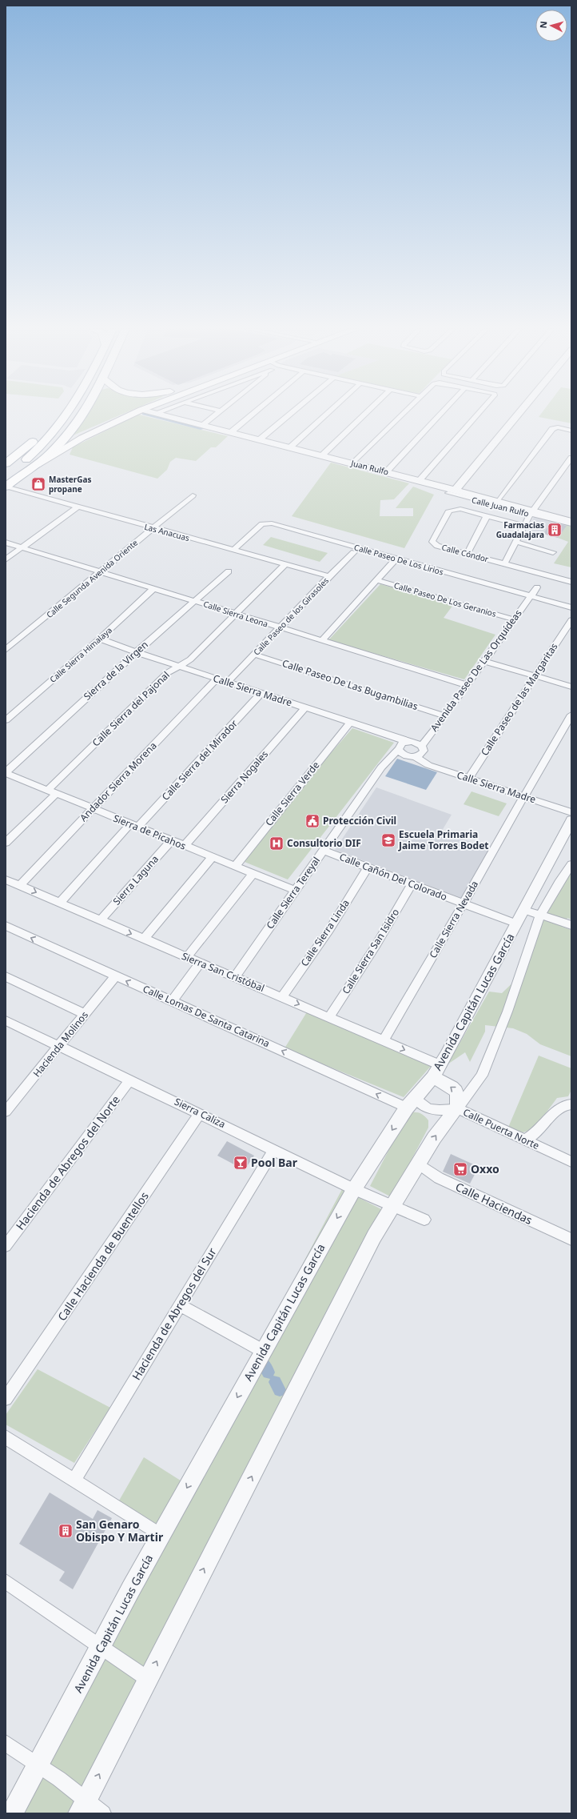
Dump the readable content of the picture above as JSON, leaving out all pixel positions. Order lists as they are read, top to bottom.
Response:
{
  "streets": {
    "street": [
      "Juan Rulfo",
      "Calle Juan Rulfo",
      "Las Anacuas",
      "Calle Cóndor",
      "Calle Paseo De Los Lirios",
      "Calle Segunda Avenida Oriente",
      "Calle Paseo De Los Geranios",
      "Calle Sierra Leona",
      "Calle Paseo de los Girasoles",
      "Calle Sierra Himalaya",
      "Sierra de la Virgen",
      "Avenida Paseo De Las Orquídeas",
      "Calle Paseo De Las Bugambilias",
      "Calle Sierra Madre",
      "Calle Paseo de las Margaritas",
      "Calle Sierra del Pajonal",
      "Calle Sierra del Mirador",
      "Sierra Nogales",
      "Andador Sierra Morena",
      "Calle Sierra Verde",
      "Sierra de Picahos",
      "Calle Cañón Del Colorado",
      "Sierra Laguna",
      "Calle Sierra Tereyal",
      "Calle Sierra Nevada",
      "Calle Sierra Linda",
      "Calle Sierra San Isidro",
      "Sierra San Cristóbal",
      "Avenida Capitán Lucas García",
      "Calle Lomas De Santa Catarina",
      "Hacienda Molinos",
      "Sierra Caliza",
      "Calle Puerta Norte",
      "Hacienda de Abregos del Norte",
      "Calle Haciendas",
      "Calle Hacienda de Buentellos",
      "Hacienda de Abregos del Sur"
    ]
  },
  "crossings": [
    ["Juan Rulfo", "Calle Juan Rulfo"],
    ["Las Anacuas", "Calle Paseo De Los Lirios"],
    ["Las Anacuas", "Calle Segunda Avenida Oriente"],
    ["Las Anacuas", "Calle Paseo de los Girasoles"],
    ["Las Anacuas", "Calle Sierra del Pajonal"],
    ["Calle Paseo De Los Lirios", "Avenida Paseo De Las Orquídeas"],
    ["Calle Segunda Avenida Oriente", "Calle Sierra Leona"],
    ["Calle Paseo De Los Geranios", "Avenida Paseo De Las Orquídeas"],
    ["Calle Sierra Leona", "Calle Paseo de los Girasoles"],
    ["Calle Sierra Leona", "Calle Sierra Himalaya"],
    ["Calle Sierra Leona", "Sierra de la Virgen"],
    ["Calle Sierra Leona", "Avenida Paseo De Las Orquídeas"],
    ["Calle Sierra Leona", "Calle Sierra del Pajonal"],
    ["Calle Paseo de los Girasoles", "Calle Paseo De Las Bugambilias"],
    ["Calle Paseo de los Girasoles", "Calle Sierra Madre"],
    ["Calle Sierra Himalaya", "Calle Sierra Madre"],
    ["Sierra de la Virgen", "Calle Sierra Madre"],
    ["Sierra de la Virgen", "Sierra de Picahos"],
    ["Avenida Paseo De Las Orquídeas", "Calle Paseo De Las Bugambilias"],
    ["Avenida Paseo De Las Orquídeas", "Calle Sierra Madre"],
    ["Avenida Paseo De Las Orquídeas", "Calle Sierra Tereyal"],
    ["Calle Sierra Madre", "Calle Paseo de las Margaritas"],
    ["Calle Sierra Madre", "Calle Sierra del Pajonal"],
    ["Calle Sierra Madre", "Calle Sierra del Mirador"],
    ["Calle Sierra Madre", "Sierra Nogales"],
    ["Calle Sierra Madre", "Andador Sierra Morena"],
    ["Calle Sierra Madre", "Calle Sierra Verde"],
    ["Calle Sierra Madre", "Calle Sierra Tereyal"],
    ["Calle Sierra Madre", "Calle Sierra Nevada"],
    ["Calle Sierra del Pajonal", "Sierra de Picahos"],
    ["Calle Sierra del Mirador", "Sierra de Picahos"],
    ["Calle Sierra del Mirador", "Sierra San Cristóbal"],
    ["Sierra Nogales", "Sierra de Picahos"],
    ["Andador Sierra Morena", "Sierra de Picahos"],
    ["Andador Sierra Morena", "Sierra San Cristóbal"],
    ["Calle Sierra Verde", "Sierra de Picahos"],
    ["Sierra de Picahos", "Sierra Laguna"],
    ["Sierra de Picahos", "Calle Sierra Tereyal"],
    ["Calle Cañón Del Colorado", "Calle Sierra Tereyal"],
    ["Calle Cañón Del Colorado", "Calle Sierra Nevada"],
    ["Calle Cañón Del Colorado", "Calle Sierra Linda"],
    ["Calle Cañón Del Colorado", "Calle Sierra San Isidro"],
    ["Calle Cañón Del Colorado", "Avenida Capitán Lucas García"],
    ["Sierra Laguna", "Sierra San Cristóbal"],
    ["Calle Sierra Tereyal", "Sierra San Cristóbal"],
    ["Calle Sierra Nevada", "Sierra San Cristóbal"],
    ["Calle Sierra Linda", "Sierra San Cristóbal"],
    ["Calle Sierra San Isidro", "Sierra San Cristóbal"],
    ["Sierra San Cristóbal", "Avenida Capitán Lucas García"],
    ["Avenida Capitán Lucas García", "Calle Lomas De Santa Catarina"],
    ["Avenida Capitán Lucas García", "Sierra Caliza"],
    ["Avenida Capitán Lucas García", "Calle Puerta Norte"],
    ["Calle Lomas De Santa Catarina", "Hacienda Molinos"],
    ["Calle Lomas De Santa Catarina", "Calle Puerta Norte"],
    ["Hacienda Molinos", "Sierra Caliza"],
    ["Sierra Caliza", "Hacienda de Abregos del Norte"],
    ["Sierra Caliza", "Calle Hacienda de Buentellos"],
    ["Sierra Caliza", "Hacienda de Abregos del Sur"]
  ],
  "one_way": ["Sierra San Cristóbal", "Calle Lomas De Santa Catarina"],
  "places": {
    "shop": ["MasterGas propane"],
    "building": ["Farmacias Guadalajara", "San Genaro Obispo Y Martir"],
    "public building": ["Protección Civil"],
    "school or university": ["Escuela Primaria Jaime Torres Bodet"],
    "hospital": ["Consultorio DIF"],
    "bar": ["Pool Bar"],
    "supermarket": ["Oxxo"]
  },
  "north": "left"
}
